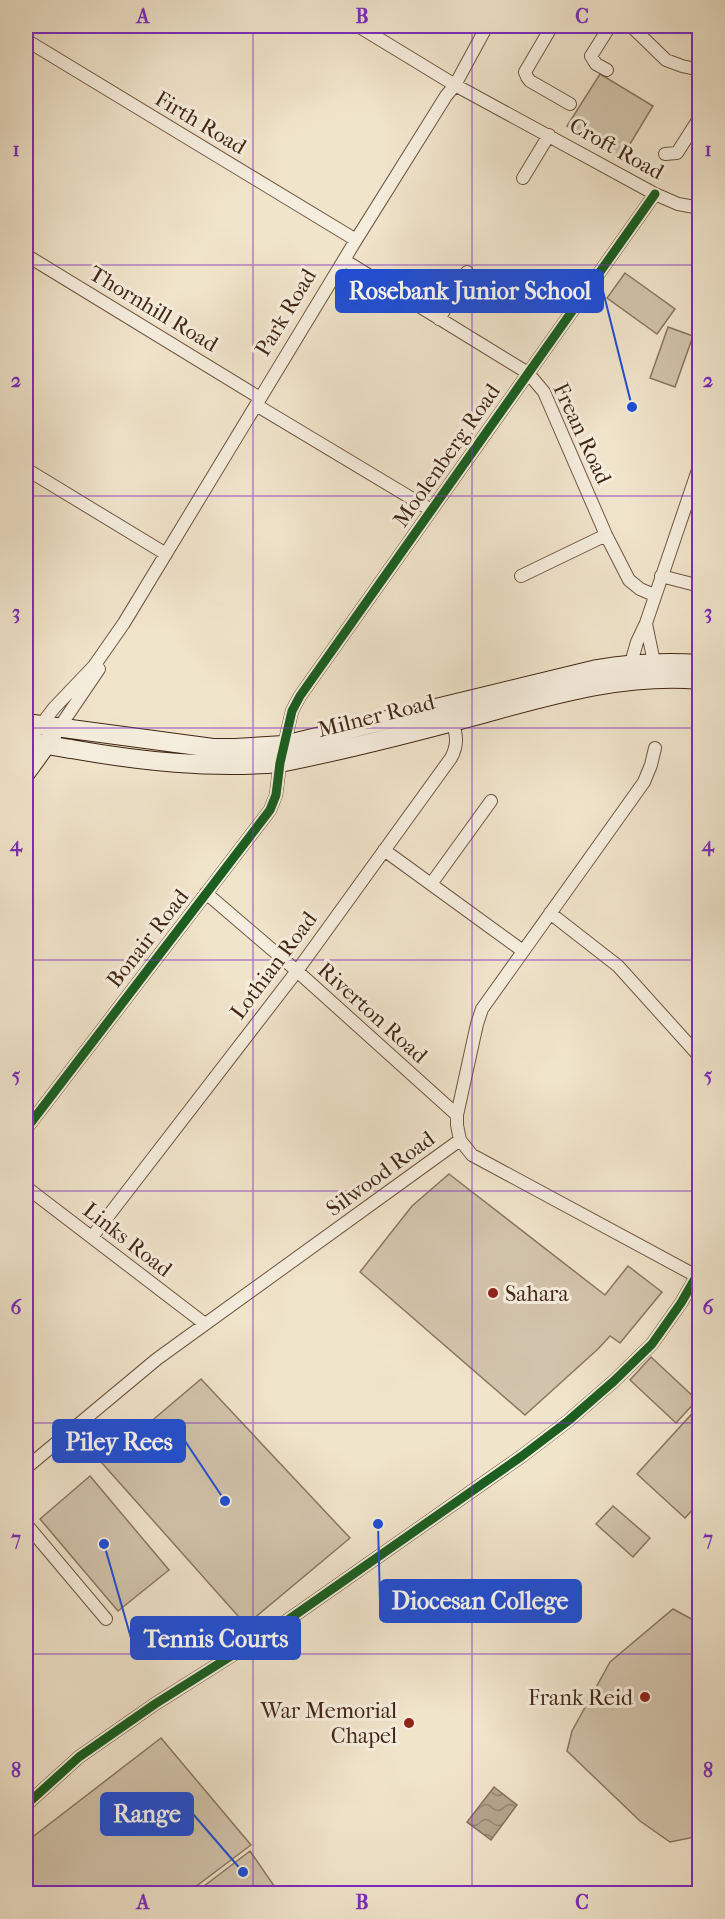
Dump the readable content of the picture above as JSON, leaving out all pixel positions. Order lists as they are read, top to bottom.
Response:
{
  "streets": {
    "main road": ["Park Road", "Milner Road"],
    "street": [
      "Firth Road",
      "Croft Road",
      "Thornhill Road",
      "Frean Road",
      "Moolenberg Road",
      "Bonair Road",
      "Lothian Road",
      "Riverton Road",
      "Silwood Road",
      "Links Road"
    ]
  },
  "crossings": [
    ["Firth Road", "Park Road"],
    ["Croft Road", "Park Road"],
    ["Croft Road", "Moolenberg Road"],
    ["Thornhill Road", "Park Road"],
    ["Thornhill Road", "Moolenberg Road"],
    ["Park Road", "Frean Road"],
    ["Park Road", "Milner Road"],
    ["Frean Road", "Moolenberg Road"],
    ["Moolenberg Road", "Milner Road"],
    ["Moolenberg Road", "Bonair Road"],
    ["Milner Road", "Bonair Road"],
    ["Milner Road", "Lothian Road"],
    ["Bonair Road", "Riverton Road"],
    ["Lothian Road", "Riverton Road"],
    ["Lothian Road", "Links Road"],
    ["Riverton Road", "Silwood Road"],
    ["Silwood Road", "Links Road"]
  ],
  "places": [
    "Rosebank Junior School",
    "Sahara",
    "Piley Rees",
    "Diocesan College",
    "Tennis Courts",
    "Frank Reid",
    "War Memorial Chapel",
    "Range"
  ],
  "grid": {
    "columns": ["A", "B", "C"],
    "rows": [
      "1",
      "2",
      "3",
      "4",
      "5",
      "6",
      "7",
      "8"
    ]
  }
}
